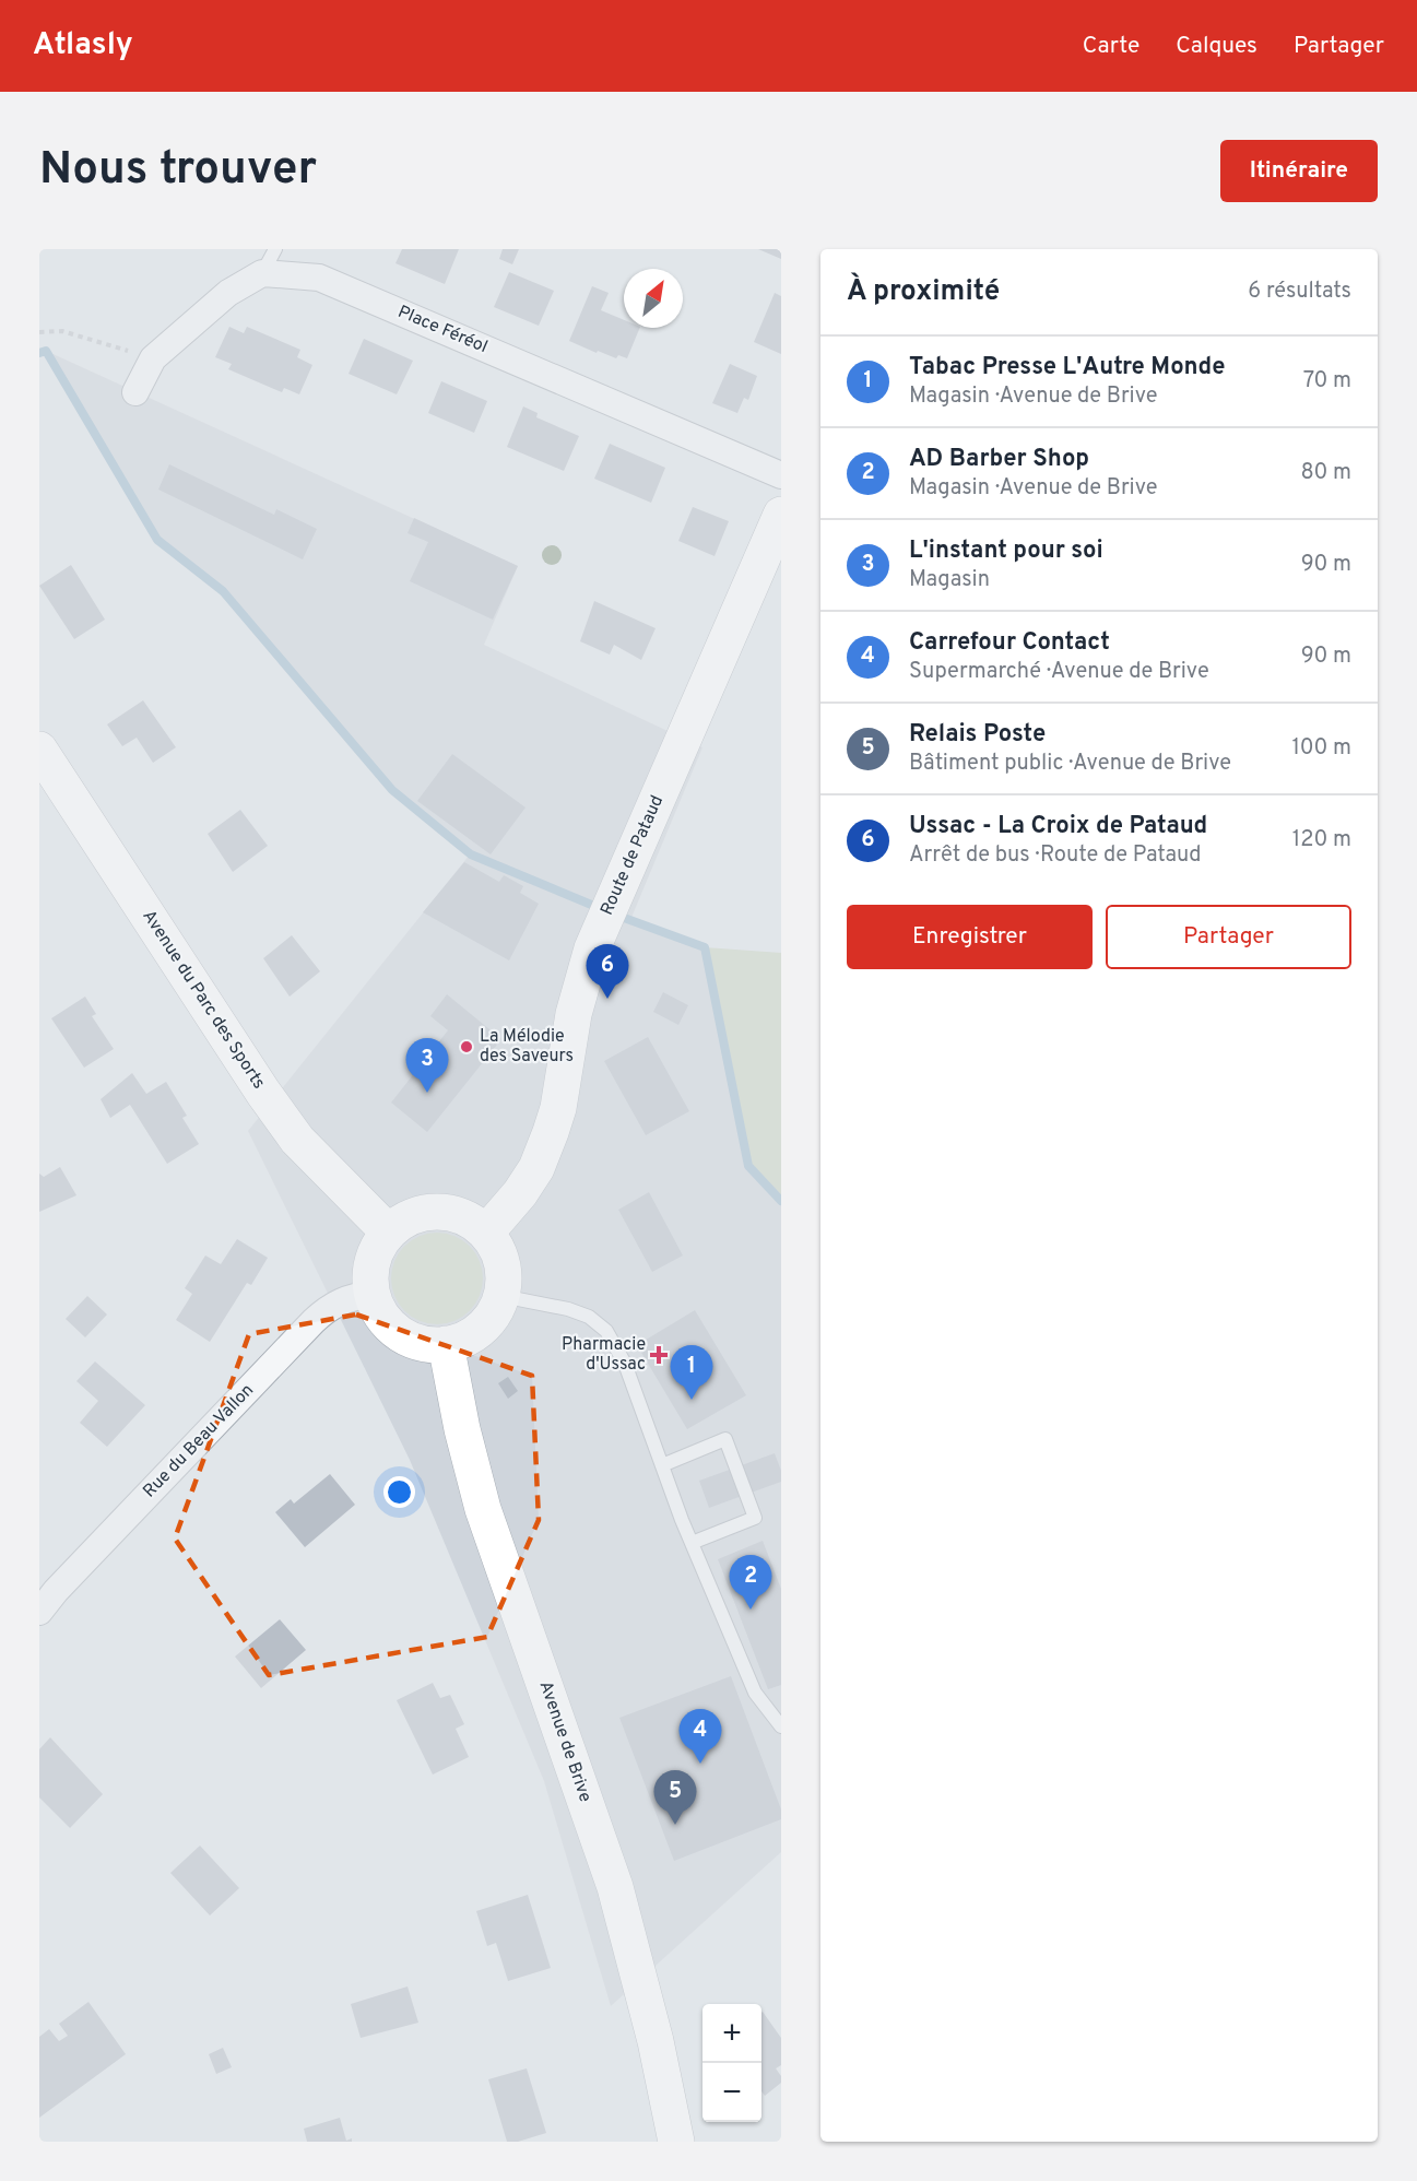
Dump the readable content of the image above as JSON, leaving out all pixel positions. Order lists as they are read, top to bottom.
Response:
{
  "streets": {
    "street": [
      "Place Féréol",
      "Route de Pataud",
      "Avenue du Parc des Sports",
      "Rue du Beau Vallon",
      "Avenue de Brive"
    ]
  },
  "crossings": [
    ["Route de Pataud", "Avenue du Parc des Sports"],
    ["Route de Pataud", "Rue du Beau Vallon"],
    ["Route de Pataud", "Avenue de Brive"],
    ["Avenue du Parc des Sports", "Rue du Beau Vallon"],
    ["Avenue du Parc des Sports", "Avenue de Brive"],
    ["Rue du Beau Vallon", "Avenue de Brive"]
  ],
  "places": {
    "other": ["La Mélodie des Saveurs"],
    "health": ["Pharmacie d'Ussac"]
  },
  "north": "top right",
  "page": {
    "header": "Atlasly",
    "nav": ["Carte", "Calques", "Partager"],
    "buttons": [
      "Itinéraire",
      ["Enregistrer", "Partager"]
    ],
    "title": "Nous trouver",
    "heading": ["À proximité", "6 résultats"],
    "list": [
      {
        "mark": "1",
        "name": "Tabac Presse L'Autre Monde",
        "note": "Magasin · Avenue de Brive",
        "value": "70 m"
      },
      {
        "mark": "2",
        "name": "AD Barber Shop",
        "note": "Magasin · Avenue de Brive",
        "value": "80 m"
      },
      {
        "mark": "3",
        "name": "L'instant pour soi",
        "note": "Magasin",
        "value": "90 m"
      },
      {
        "mark": "4",
        "name": "Carrefour Contact",
        "note": "Supermarché · Avenue de Brive",
        "value": "90 m"
      },
      {
        "mark": "5",
        "name": "Relais Poste",
        "note": "Bâtiment public · Avenue de Brive",
        "value": "100 m"
      },
      {
        "mark": "6",
        "name": "Ussac - La Croix de Pataud",
        "note": "Arrêt de bus · Route de Pataud",
        "value": "120 m"
      }
    ],
    "pins": [
      "6",
      "3",
      "1",
      "2",
      "4",
      "5"
    ],
    "map_buttons": ["+", "−"]
  }
}
